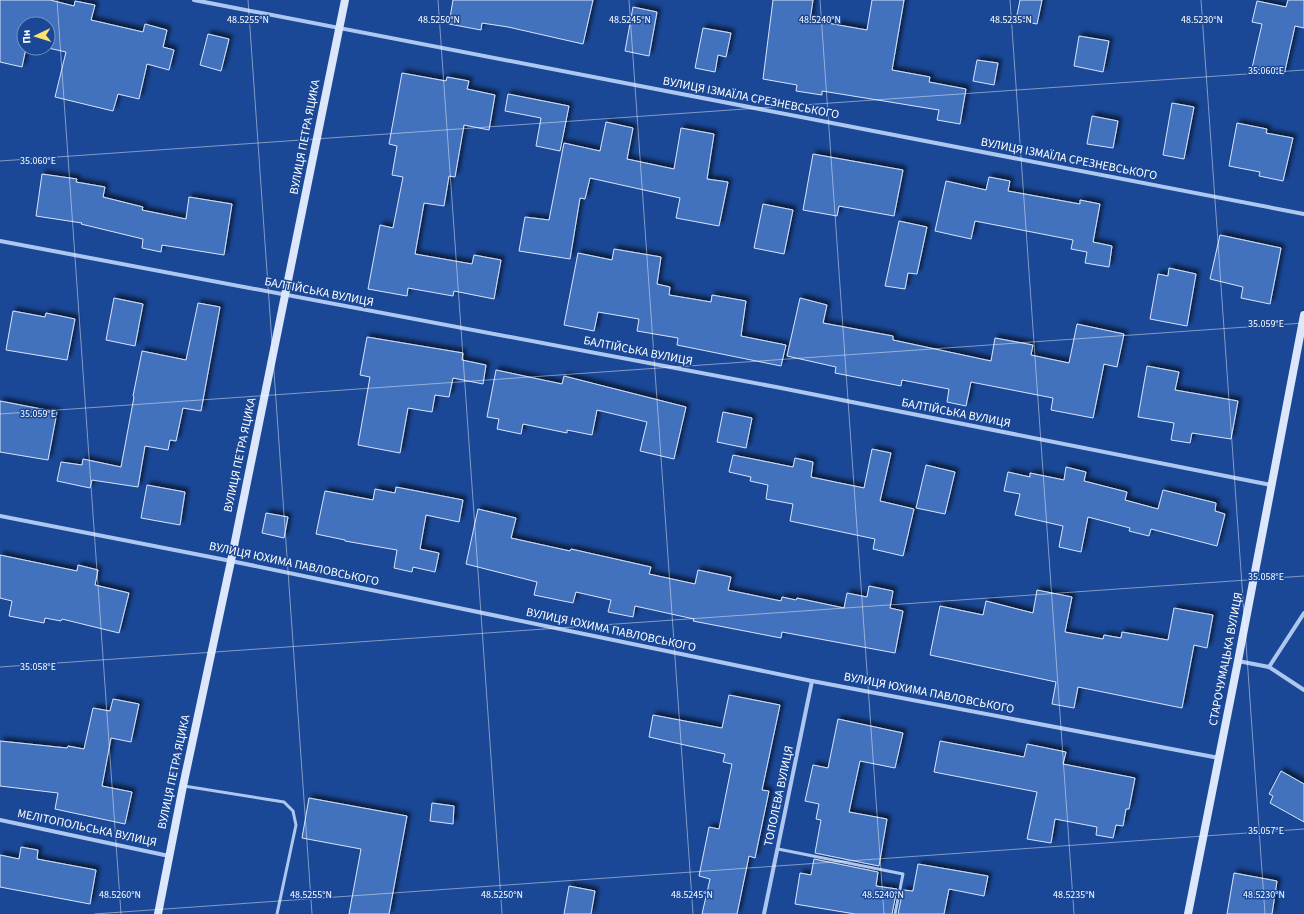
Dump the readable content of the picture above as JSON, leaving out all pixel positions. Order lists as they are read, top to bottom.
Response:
{
  "streets": {
    "street": [
      "ВУЛИЦЯ ІЗМАЇЛА СРЕЗНЕВСЬКОГО",
      "ВУЛИЦЯ ПЕТРА ЯЦИКА",
      "БАЛТІЙСЬКА ВУЛИЦЯ",
      "ВУЛИЦЯ ЮХИМА ПАВЛОВСЬКОГО",
      "СТАРОЧУМАЦЬКА ВУЛИЦЯ",
      "ТОПОЛЕВА ВУЛИЦЯ",
      "МЕЛІТОПОЛЬСЬКА ВУЛИЦЯ"
    ]
  },
  "crossings": [
    ["ВУЛИЦЯ ІЗМАЇЛА СРЕЗНЕВСЬКОГО", "ВУЛИЦЯ ПЕТРА ЯЦИКА"],
    ["ВУЛИЦЯ ПЕТРА ЯЦИКА", "БАЛТІЙСЬКА ВУЛИЦЯ"],
    ["ВУЛИЦЯ ПЕТРА ЯЦИКА", "ВУЛИЦЯ ЮХИМА ПАВЛОВСЬКОГО"],
    ["ВУЛИЦЯ ПЕТРА ЯЦИКА", "МЕЛІТОПОЛЬСЬКА ВУЛИЦЯ"],
    ["БАЛТІЙСЬКА ВУЛИЦЯ", "СТАРОЧУМАЦЬКА ВУЛИЦЯ"],
    ["ВУЛИЦЯ ЮХИМА ПАВЛОВСЬКОГО", "СТАРОЧУМАЦЬКА ВУЛИЦЯ"],
    ["ВУЛИЦЯ ЮХИМА ПАВЛОВСЬКОГО", "ТОПОЛЕВА ВУЛИЦЯ"]
  ],
  "north": "left",
  "coordinates": [
    "48.5255°N",
    "48.5250°N",
    "48.5245°N",
    "48.5240°N",
    "48.5235°N",
    "48.5230°N",
    "35.060°E",
    "35.059°E",
    "35.058°E",
    "35.057°E",
    "48.5260°N"
  ]
}
